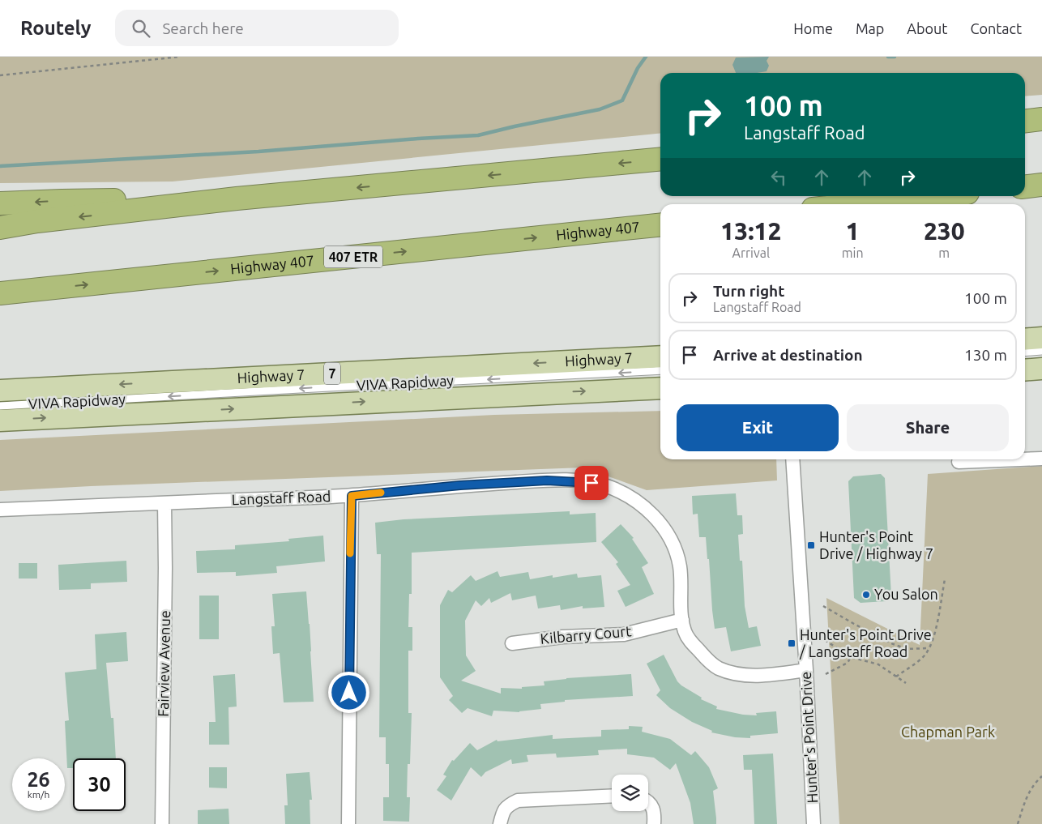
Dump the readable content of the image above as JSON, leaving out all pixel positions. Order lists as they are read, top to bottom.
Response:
{
  "streets": {
    "highway": ["Highway 407", "407 ETR"],
    "main road": ["Highway 7", "7"],
    "street": [
      "Langstaff Road",
      "Kilbarry Court",
      "Fairview Avenue",
      "Hunter's Point Drive"
    ],
    "lane": ["VIVA Rapidway"]
  },
  "crossings": [
    ["Langstaff Road", "Kilbarry Court"],
    ["Langstaff Road", "Fairview Avenue"],
    ["Langstaff Road", "Hunter's Point Drive"]
  ],
  "one_way": ["VIVA Rapidway"],
  "parks": ["Chapman Park"],
  "places": {
    "transit": ["Hunter's Point Drive / Highway 7", "Hunter's Point Drive / Langstaff Road"],
    "other": ["You Salon"]
  },
  "page": {
    "header": "Routely",
    "search": "Search here",
    "nav": [
      "Home",
      "Map",
      "About",
      "Contact"
    ],
    "turn": ["100 m", "Langstaff Road"],
    "eta": [
      "13:12",
      "Arrival",
      "1",
      "min",
      "230",
      "m"
    ],
    "list": [
      {
        "name": "Turn right",
        "note": "Langstaff Road",
        "value": "100 m"
      },
      {
        "name": "Arrive at destination",
        "value": "130 m"
      }
    ],
    "buttons": ["Exit", "Share"],
    "speed": "26 km/h",
    "limit": "30"
  }
}
